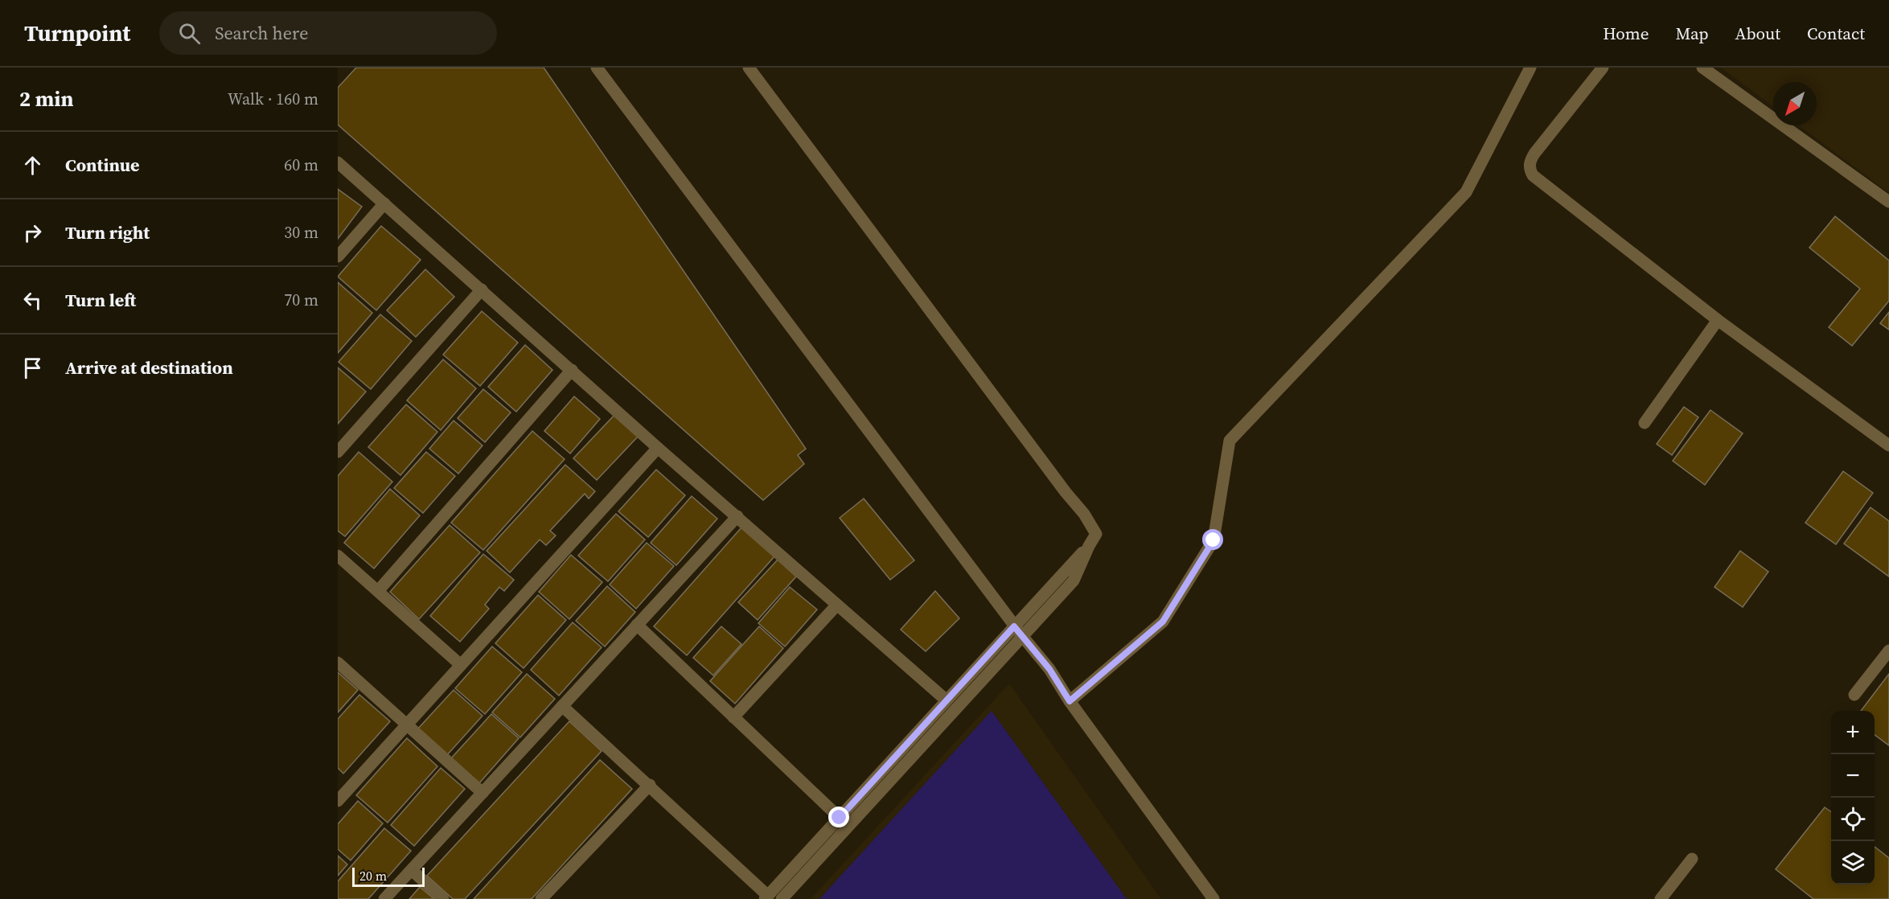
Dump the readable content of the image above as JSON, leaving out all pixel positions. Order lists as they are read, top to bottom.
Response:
{
  "scale_bar": "20 m",
  "north": "bottom left",
  "page": {
    "header": "Turnpoint",
    "search": "Search here",
    "nav": [
      "Home",
      "Map",
      "About",
      "Contact"
    ],
    "heading": ["2 min", "Walk · 160 m"],
    "list": [
      ["Continue", "60 m"],
      ["Turn right", "30 m"],
      ["Turn left", "70 m"],
      "Arrive at destination"
    ],
    "map_buttons": ["+", "−"],
    "scale": "20 m"
  }
}
